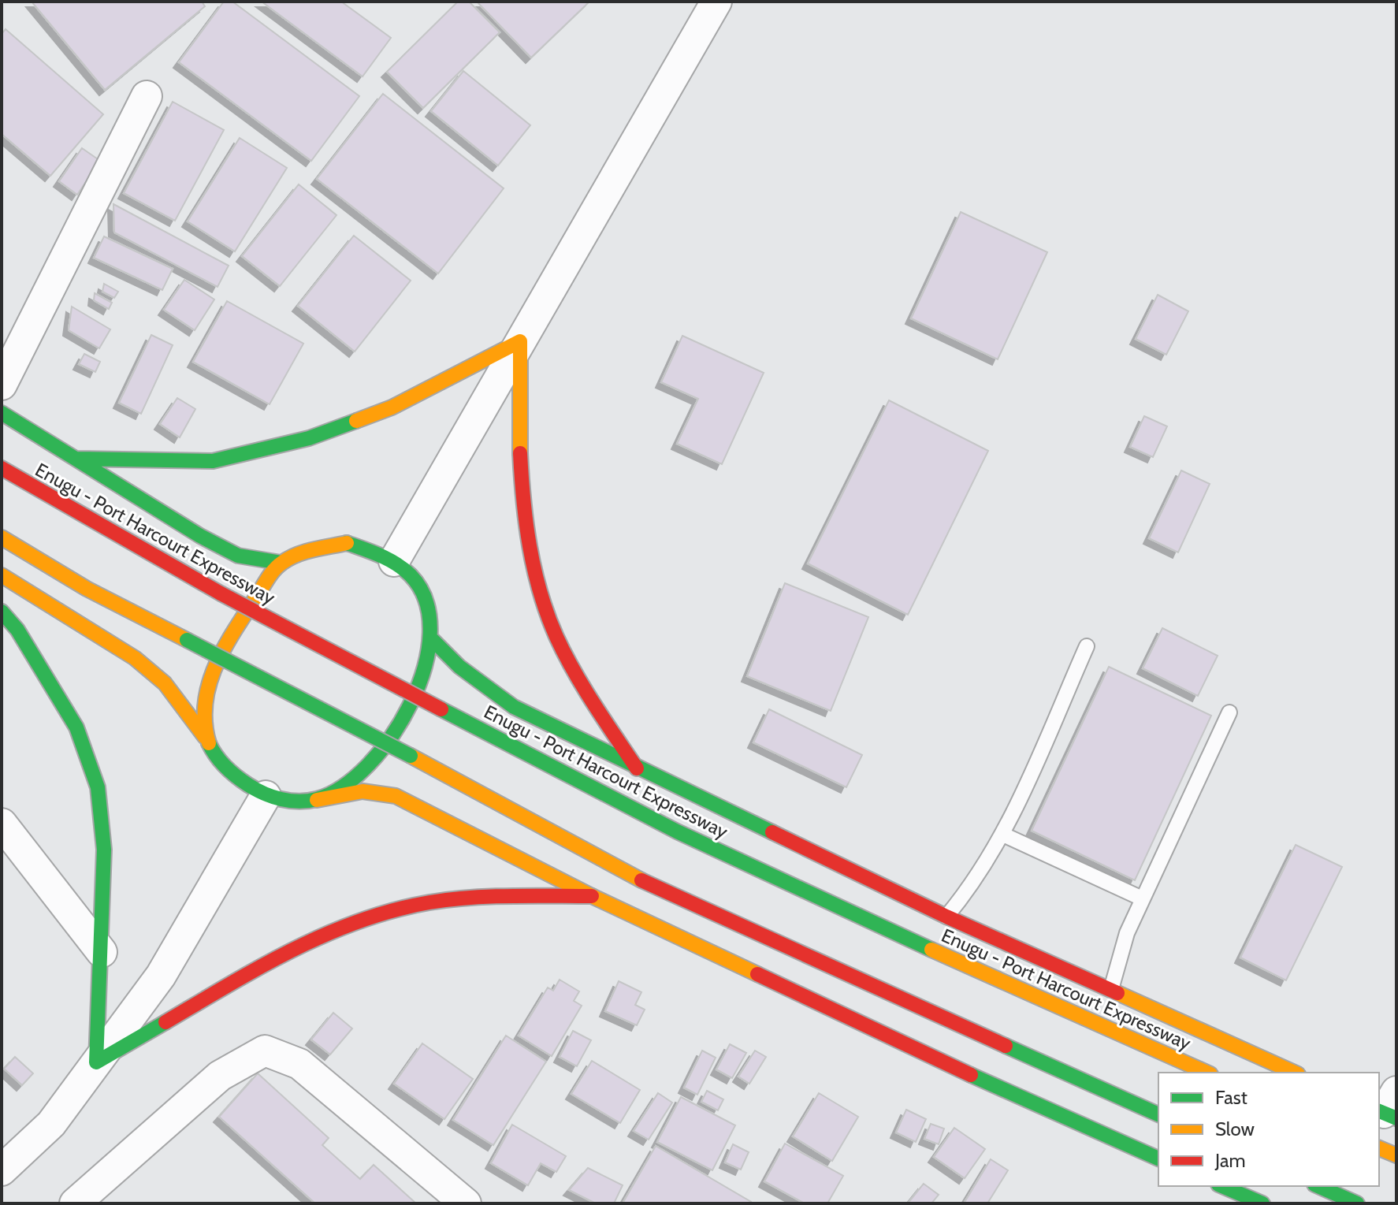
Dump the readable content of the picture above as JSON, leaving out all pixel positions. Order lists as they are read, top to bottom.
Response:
{
  "streets": {
    "main road": ["Enugu - Port Harcourt Expressway"]
  },
  "legend": ["Fast", "Slow", "Jam"]
}
